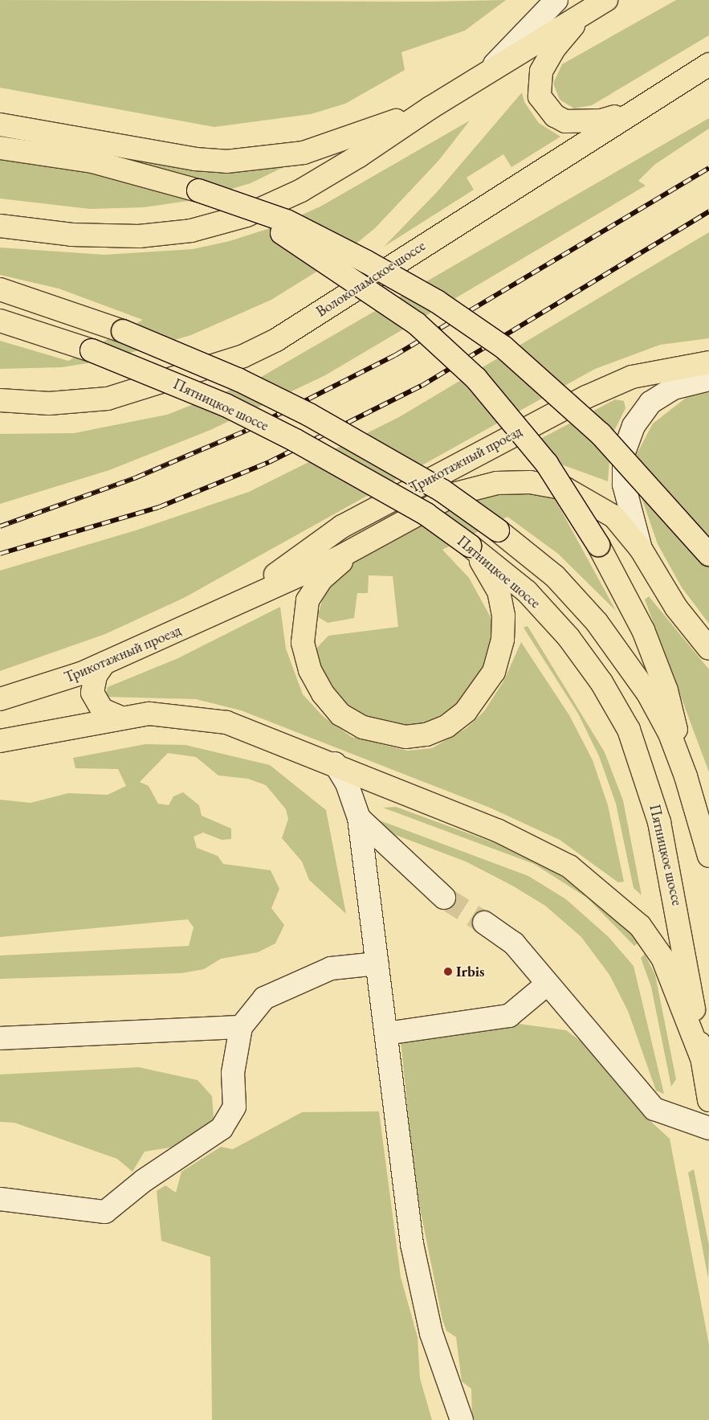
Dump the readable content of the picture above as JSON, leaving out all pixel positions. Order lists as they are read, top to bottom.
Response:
{
  "streets": {
    "main road": ["Волоколамское шоссе", "Пятницкое шоссе", "Трикотажный проезд"]
  },
  "places": ["Irbis"]
}
